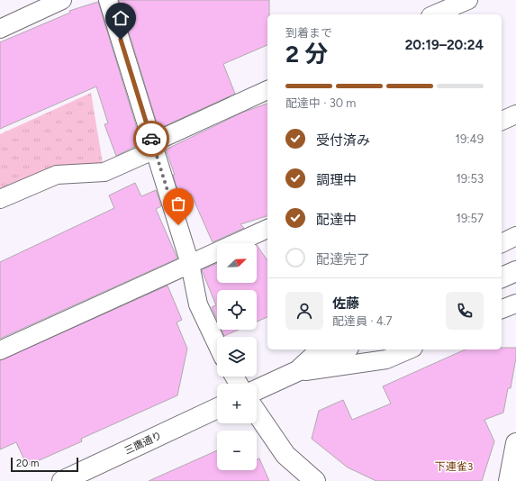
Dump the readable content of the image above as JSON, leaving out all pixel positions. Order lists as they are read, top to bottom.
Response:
{
  "streets": {
    "main road": ["三鷹通り"]
  },
  "districts": ["下連雀3"],
  "scale_bar": "20 m",
  "north": "top right",
  "page": {
    "heading": ["2 分", "到着まで", "20:19–20:24"],
    "panel": ["佐藤", "配達員 · 4.7"],
    "bar": "配達中 · 30 m",
    "list": [
      ["受付済み", "19:49"],
      ["調理中", "19:53"],
      ["配達中", "19:57"],
      "配達完了"
    ],
    "map_buttons": ["+", "−"],
    "scale": "20 m"
  }
}
